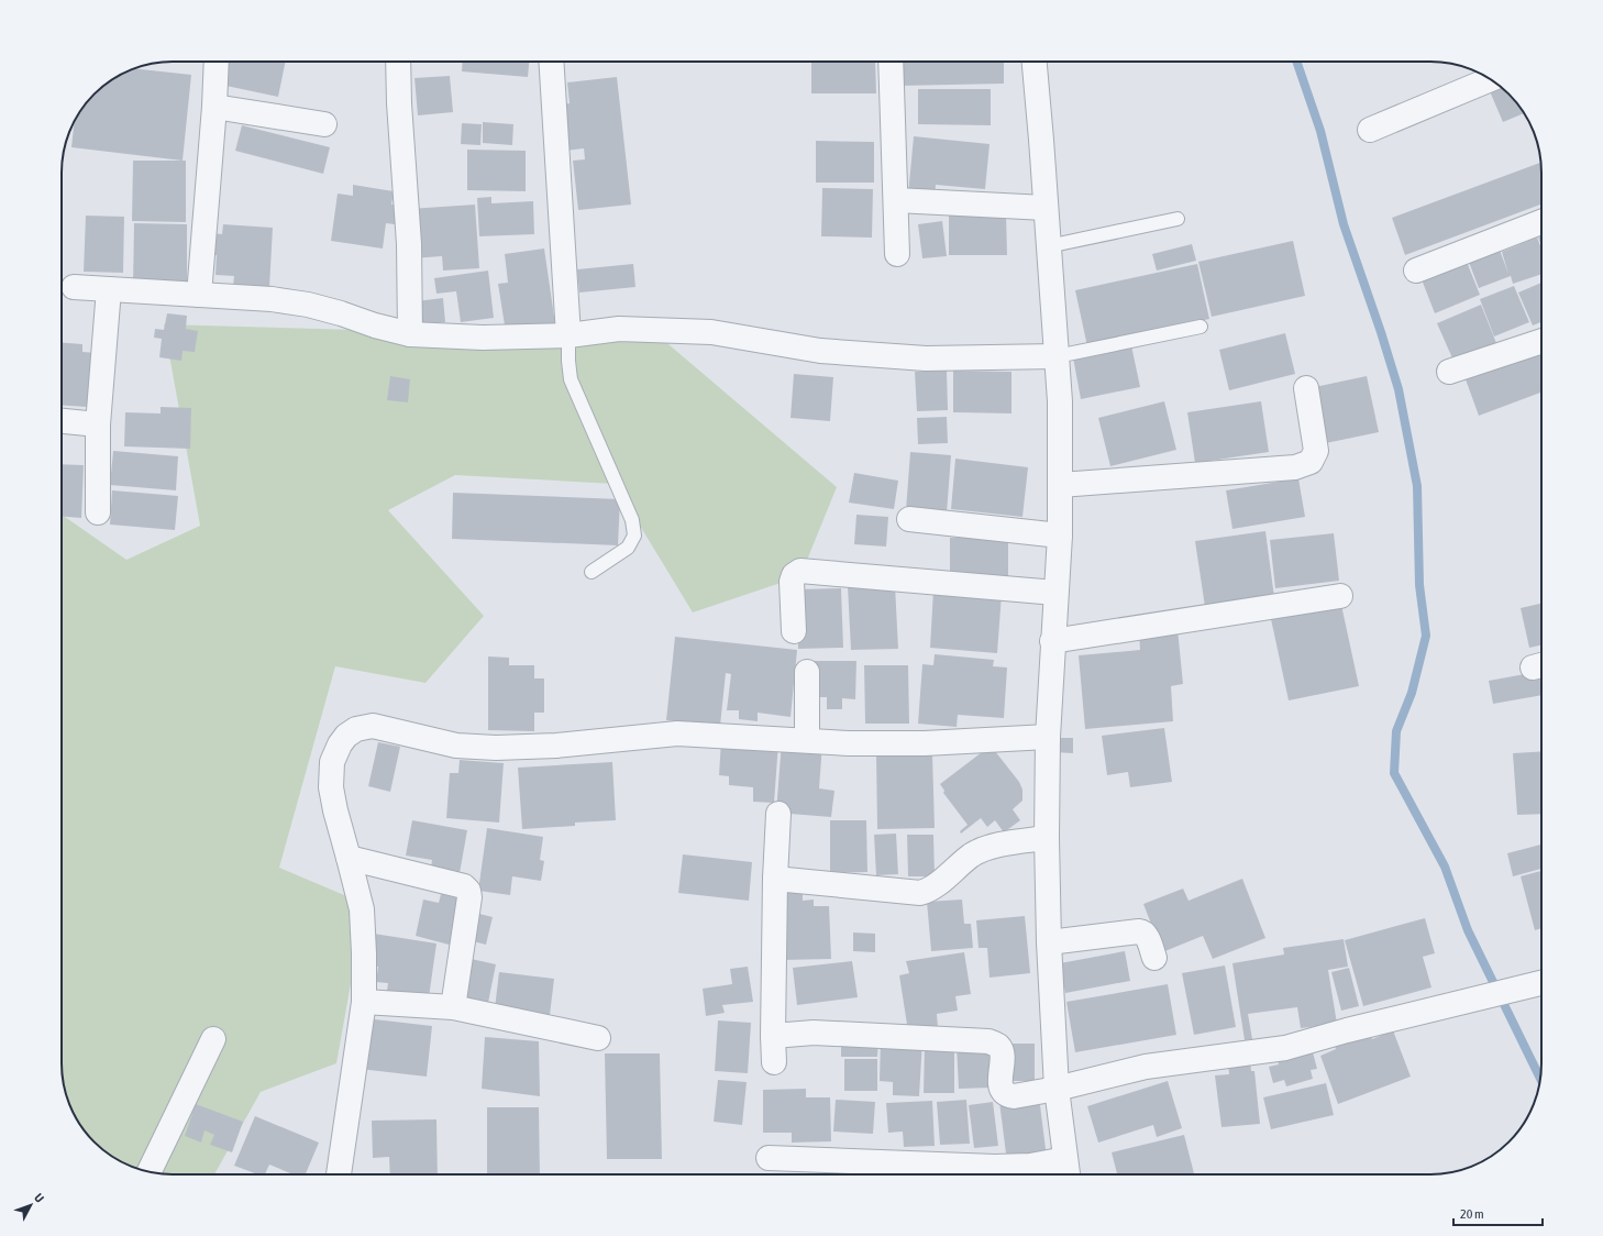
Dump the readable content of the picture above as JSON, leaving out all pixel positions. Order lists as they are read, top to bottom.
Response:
{
  "scale_bar": "20 m",
  "north": "top right"
}
